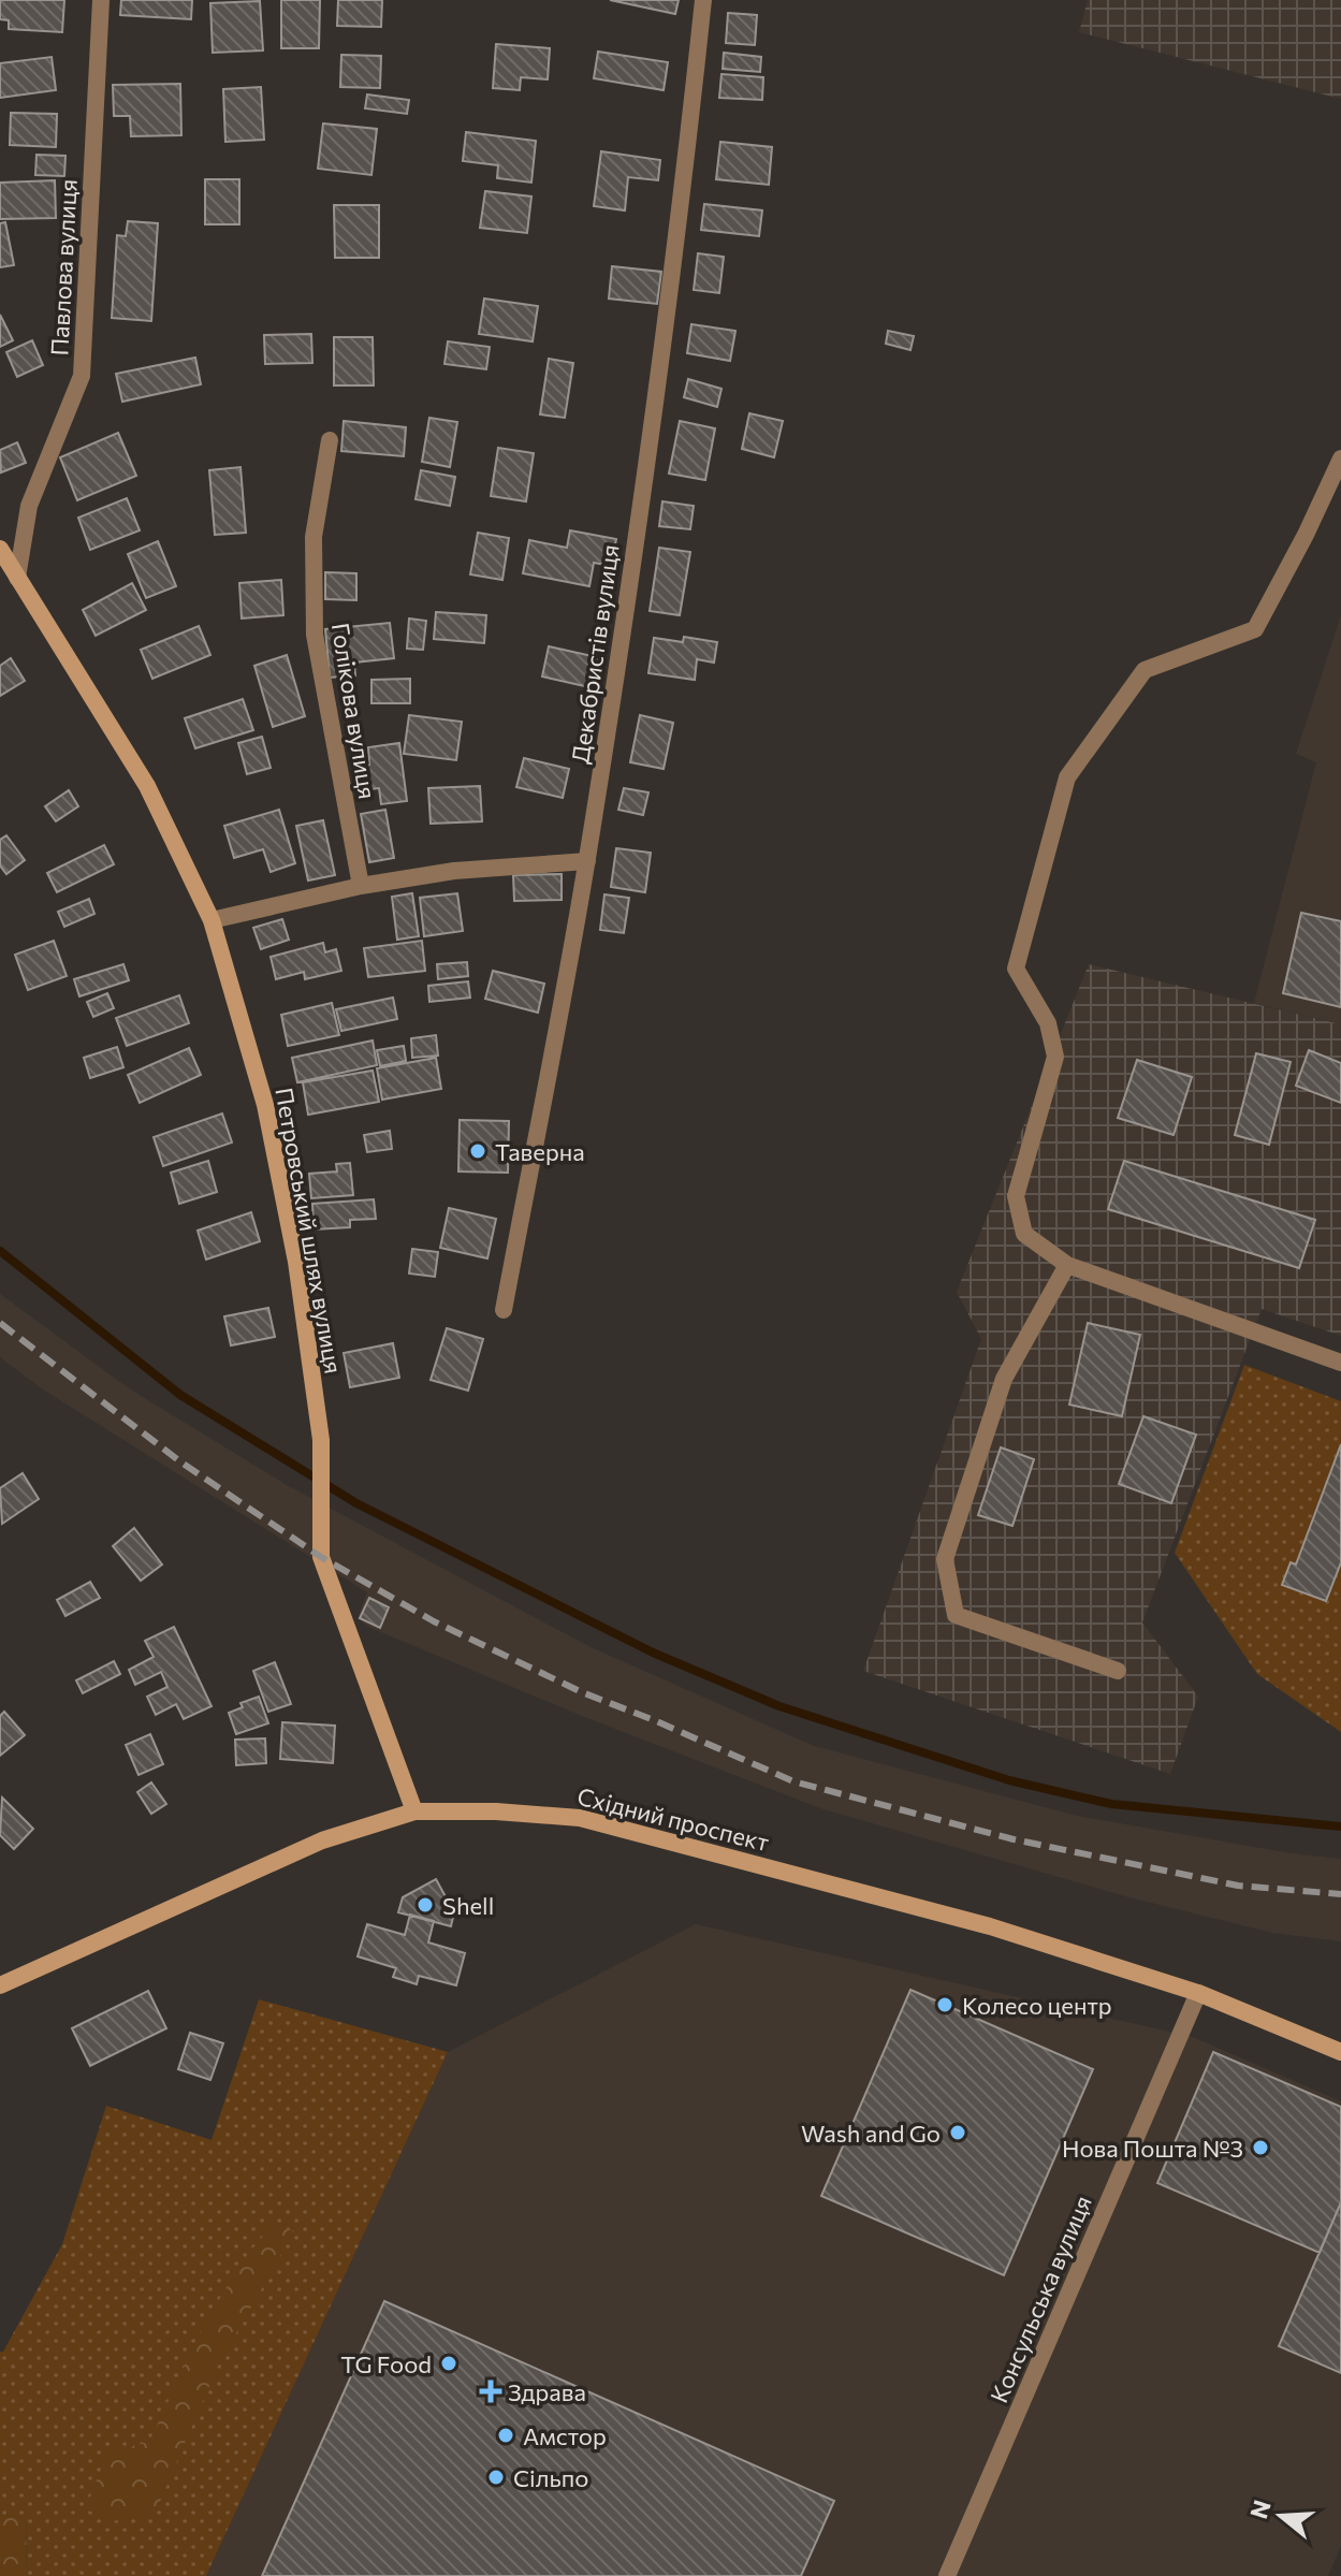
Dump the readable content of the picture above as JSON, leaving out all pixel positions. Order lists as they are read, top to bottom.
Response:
{
  "streets": {
    "main road": ["Петровський шлях вулиця", "Східний проспект"],
    "street": [
      "Павлова вулиця",
      "Декабристів вулиця",
      "Голікова вулиця",
      "Консульська вулиця"
    ]
  },
  "crossings": [
    ["Павлова вулиця", "Петровський шлях вулиця"],
    ["Петровський шлях вулиця", "Східний проспект"],
    ["Східний проспект", "Консульська вулиця"]
  ],
  "places": {
    "other": [
      "Таверна",
      "Shell",
      "Колесо центр",
      "Wash and Go",
      "Нова Пошта №3",
      "TG Food",
      "Амстор",
      "Сільпо"
    ],
    "health": ["Здрава"]
  },
  "north": "left"
}
